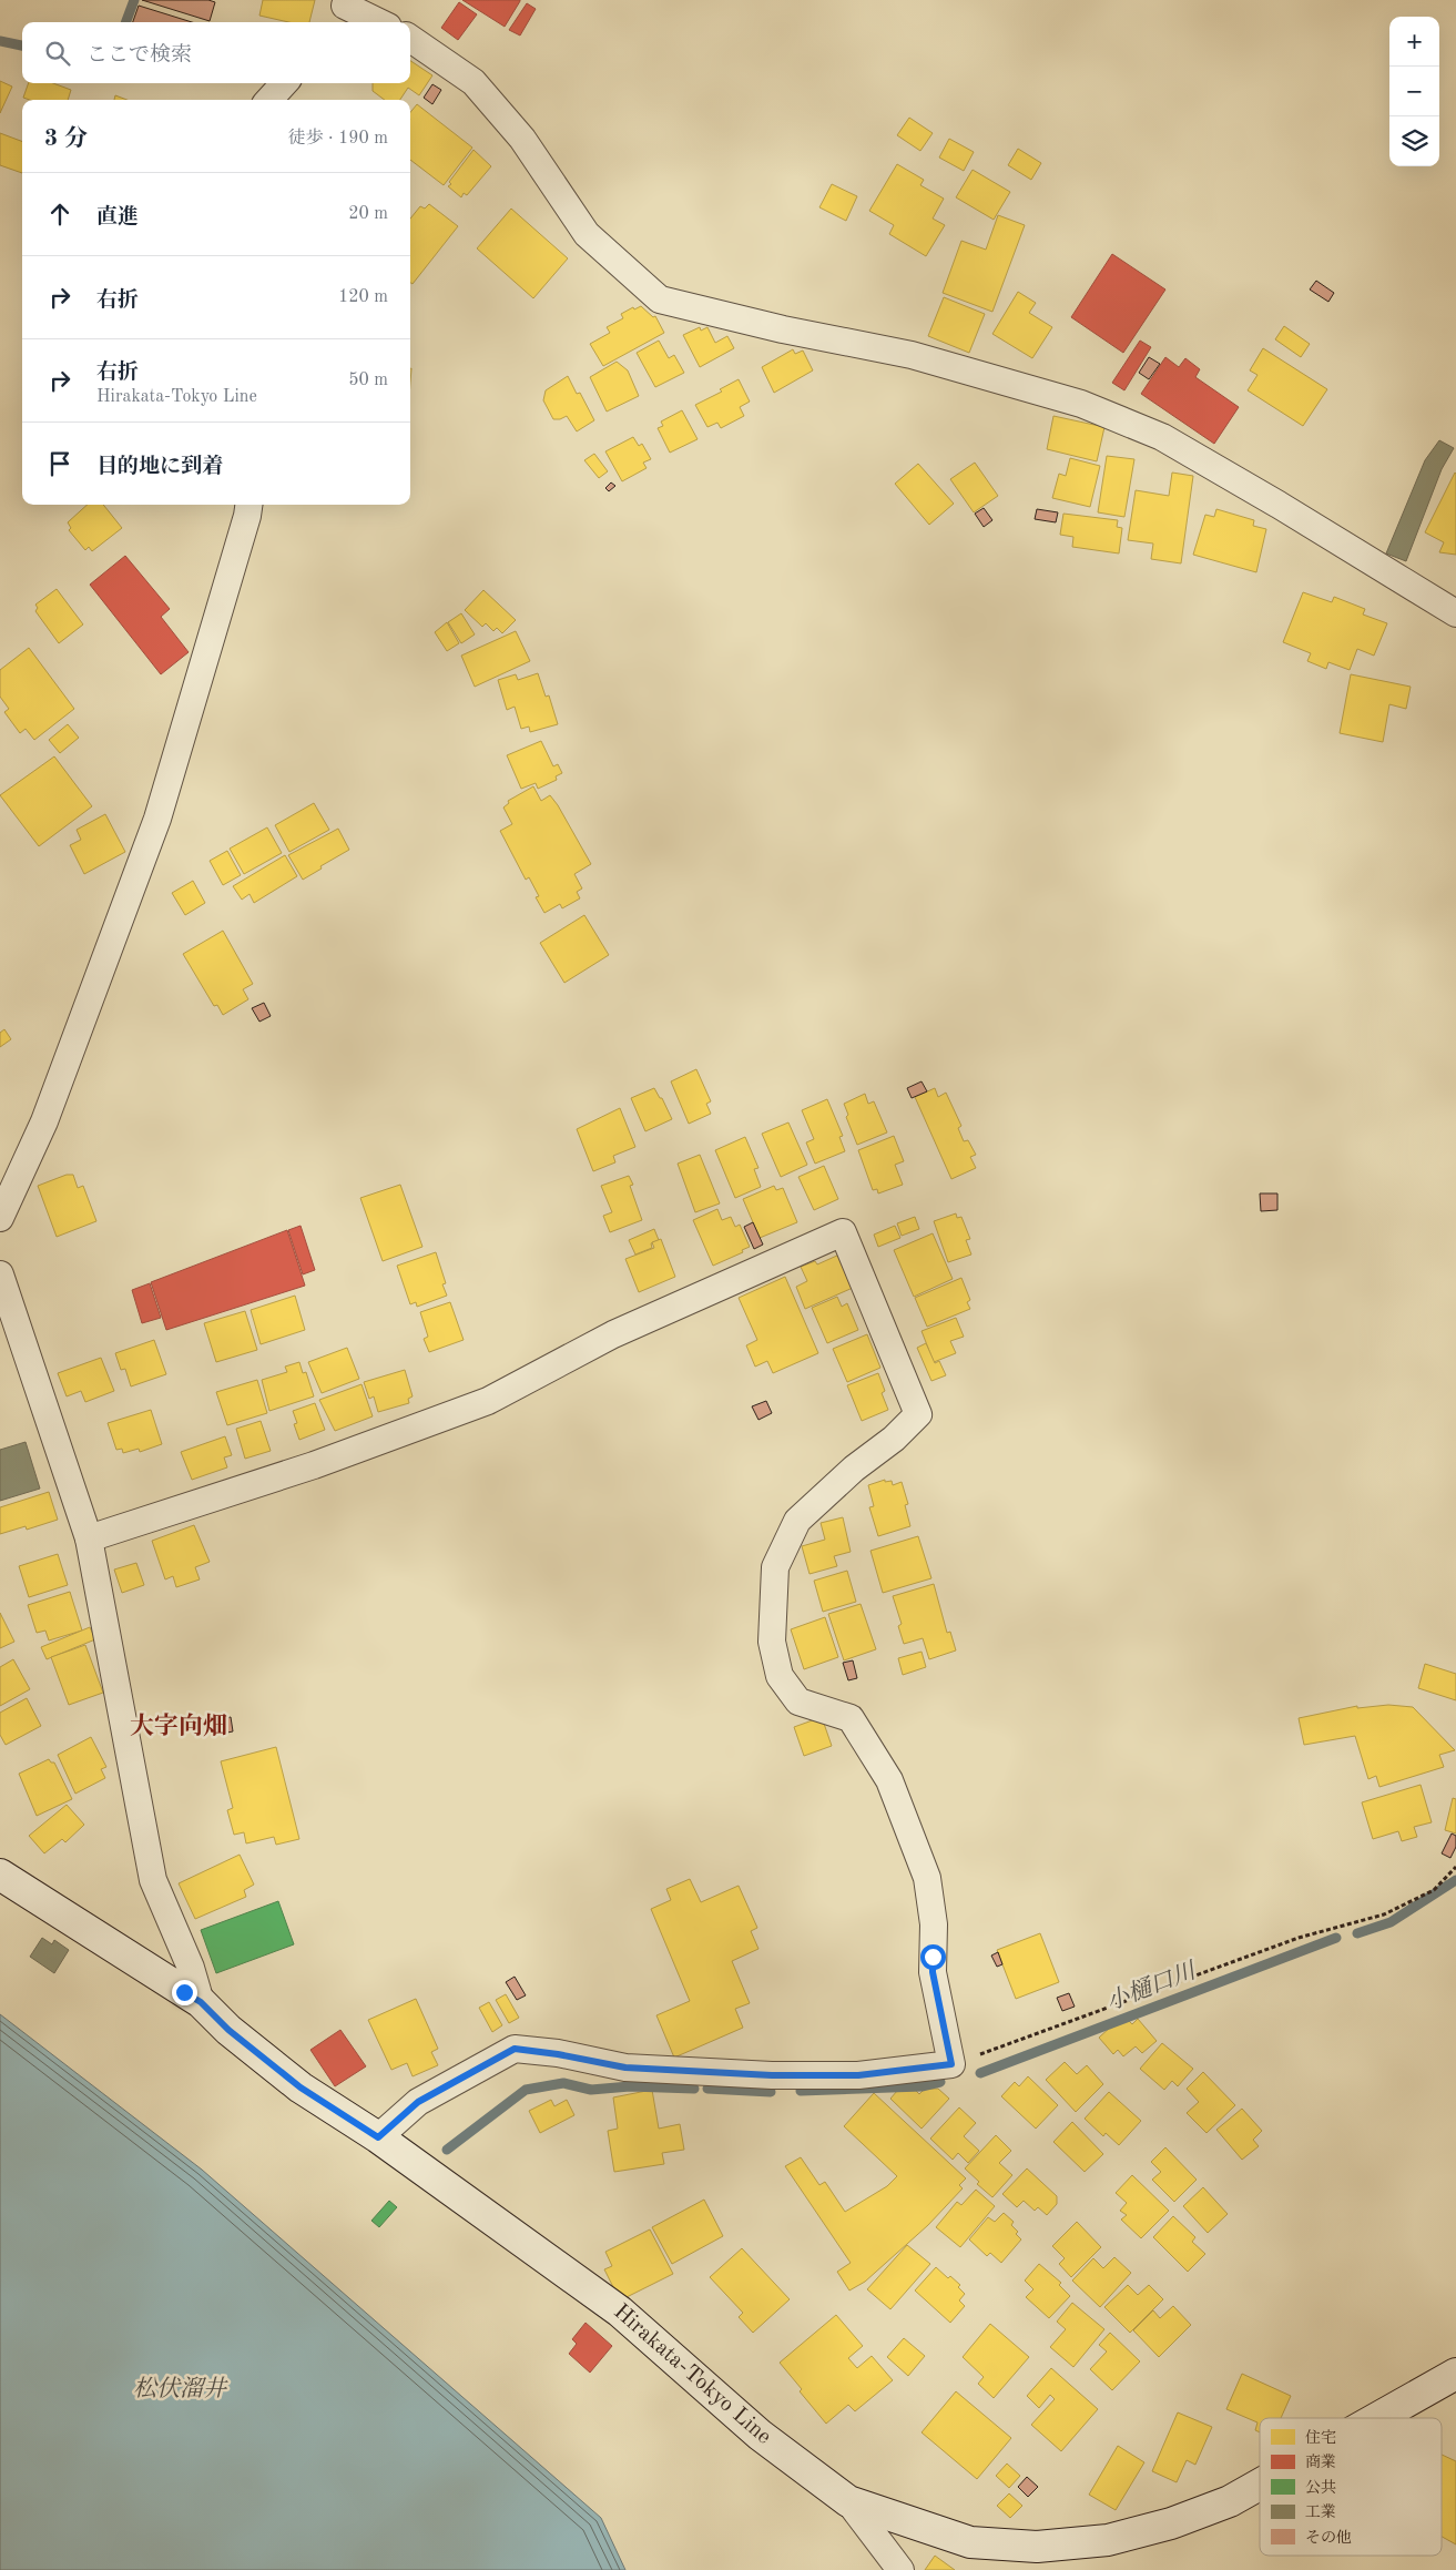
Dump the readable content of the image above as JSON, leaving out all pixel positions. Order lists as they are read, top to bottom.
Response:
{
  "streets": {
    "main road": ["Hirakata-Tokyo Line"]
  },
  "districts": ["大字向畑"],
  "water": ["小樋口川", "松伏溜井"],
  "legend": [
    "住宅",
    "商業",
    "公共",
    "工業",
    "その他"
  ],
  "page": {
    "map_buttons": ["+", "−"],
    "search": "ここで検索",
    "heading": ["3 分", "徒歩 · 190 m"],
    "list": [
      ["直進", "20 m"],
      ["右折", "120 m"],
      ["右折", "Hirakata-Tokyo Line", "50 m"],
      "目的地に到着"
    ]
  }
}
